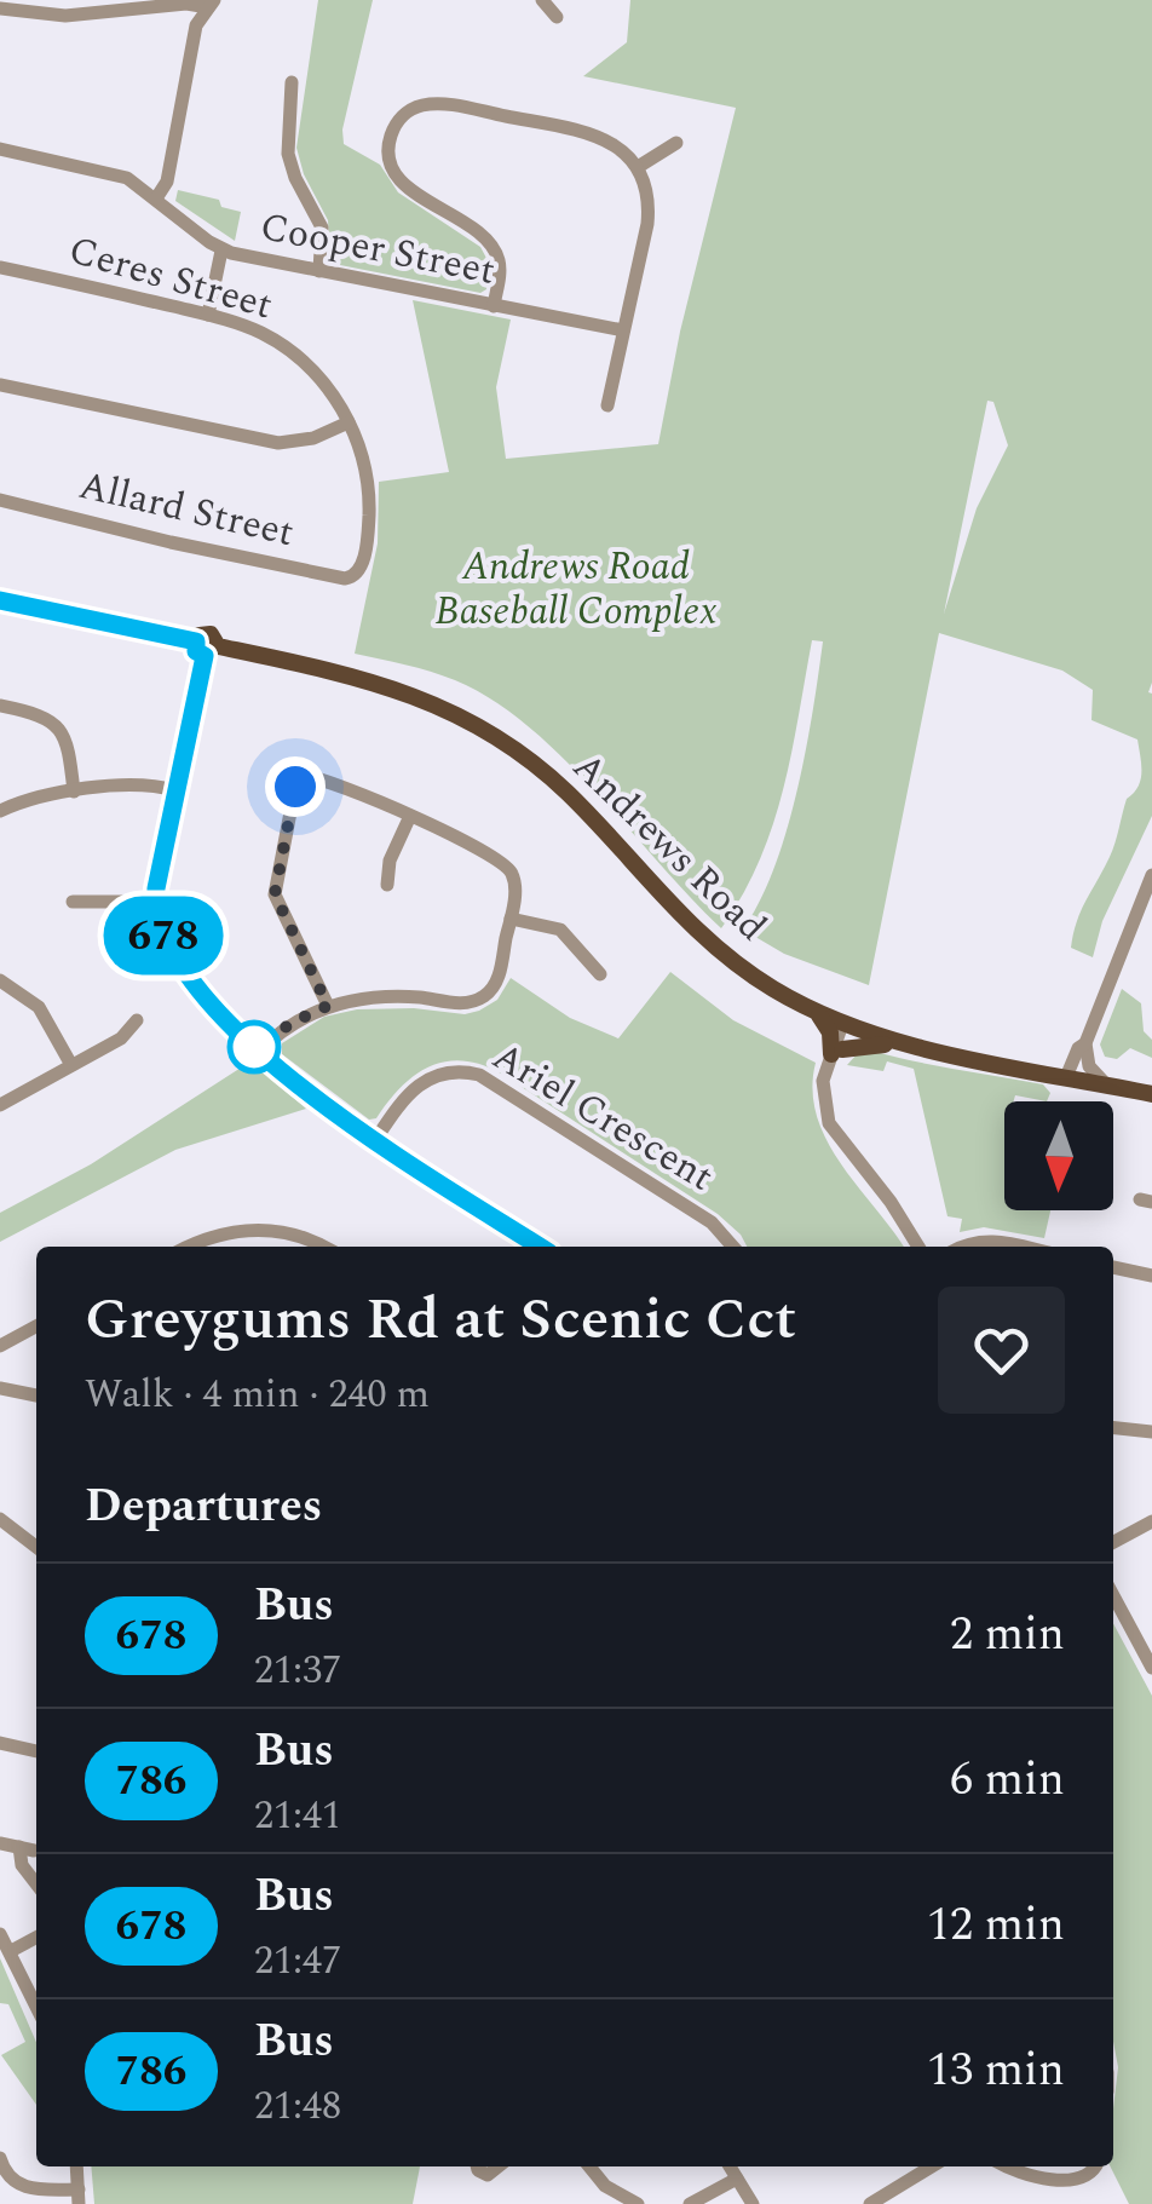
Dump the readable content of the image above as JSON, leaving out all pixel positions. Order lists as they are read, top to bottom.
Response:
{
  "streets": {
    "main road": ["Andrews Road"],
    "street": [
      "Cooper Street",
      "Ceres Street",
      "Allard Street",
      "Ariel Crescent"
    ]
  },
  "crossings": [
    ["Ceres Street", "Allard Street"]
  ],
  "parks": ["Andrews Road Baseball Complex"],
  "lines": ["bus line 678"],
  "north": "bottom",
  "page": {
    "on_map": "678",
    "heading": [
      ["Greygums Rd at Scenic Cct", "Walk · 4 min · 240 m"],
      "Departures"
    ],
    "list": [
      {
        "mark": "678",
        "name": "Bus",
        "note": "21:37",
        "value": "2 min"
      },
      {
        "mark": "786",
        "name": "Bus",
        "note": "21:41",
        "value": "6 min"
      },
      {
        "mark": "678",
        "name": "Bus",
        "note": "21:47",
        "value": "12 min"
      },
      {
        "mark": "786",
        "name": "Bus",
        "note": "21:48",
        "value": "13 min"
      }
    ]
  }
}
